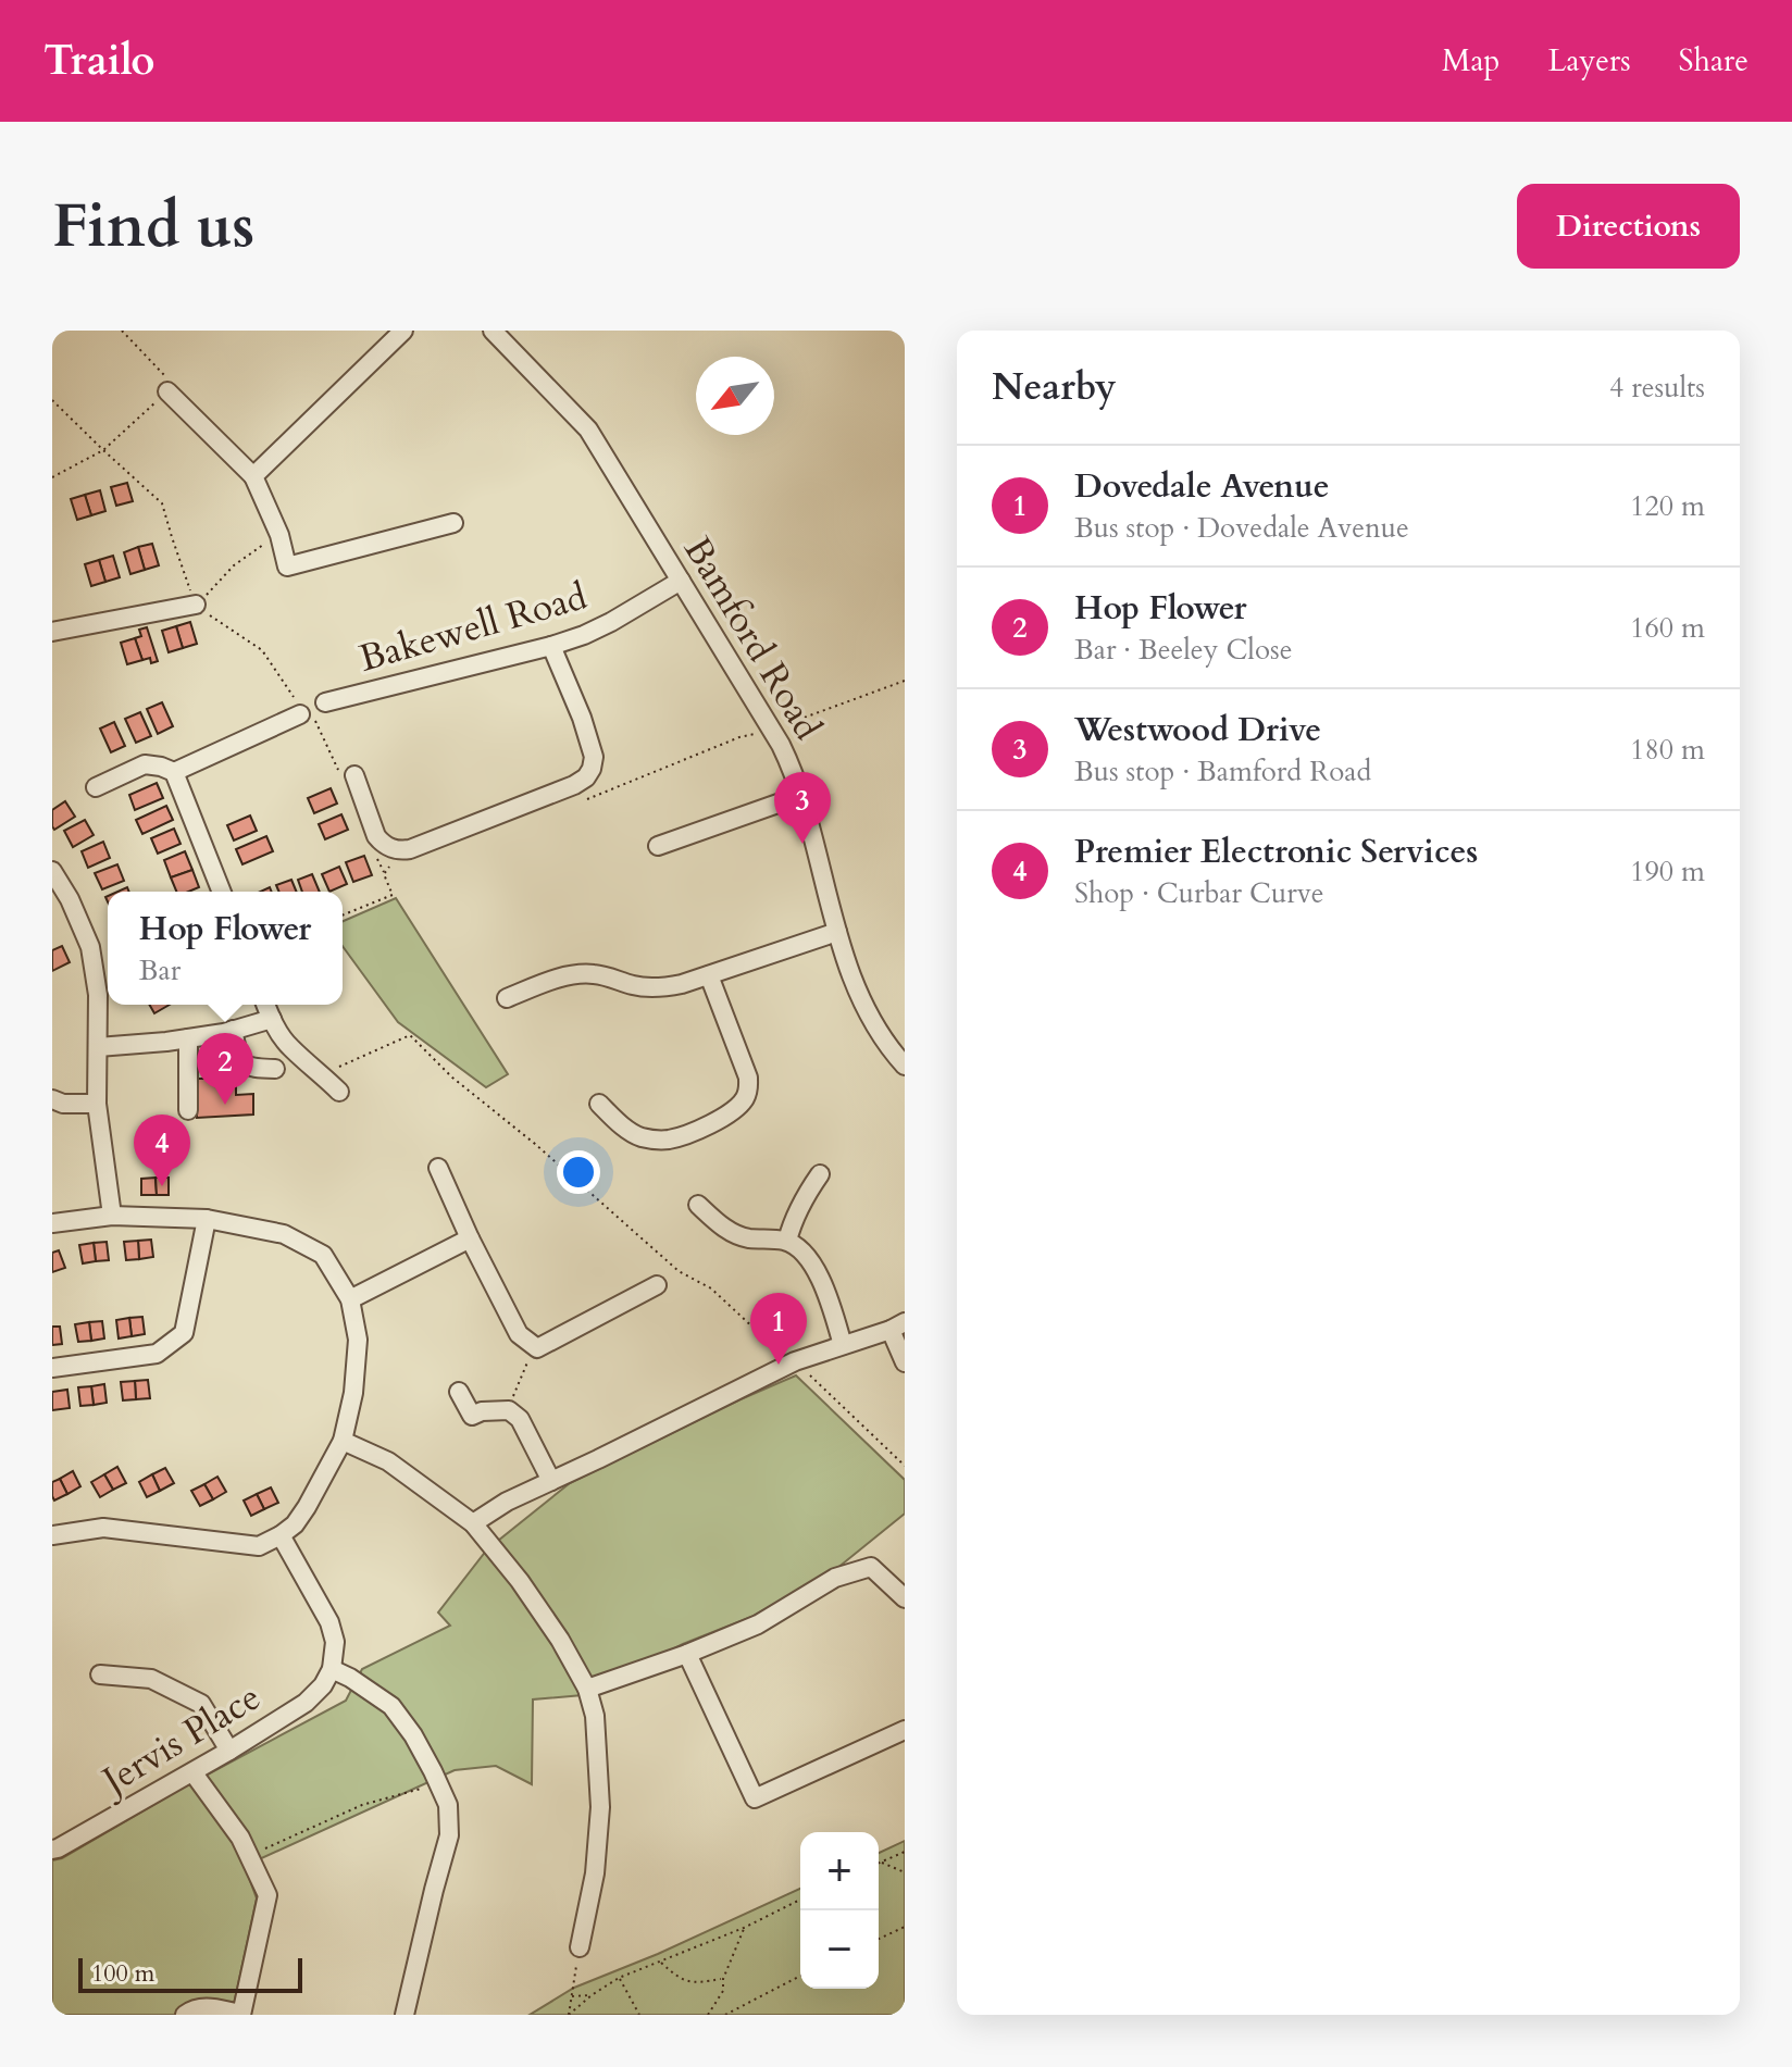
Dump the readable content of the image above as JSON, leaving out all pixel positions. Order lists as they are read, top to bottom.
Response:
{
  "streets": {
    "street": ["Bakewell Road", "Bamford Road", "Jervis Place"]
  },
  "crossings": [
    ["Bakewell Road", "Bamford Road"]
  ],
  "scale_bar": "100 m",
  "north": "bottom left",
  "page": {
    "header": "Trailo",
    "nav": ["Map", "Layers", "Share"],
    "buttons": "Directions",
    "title": "Find us",
    "heading": ["Nearby", "4 results"],
    "list": [
      {
        "mark": "1",
        "name": "Dovedale Avenue",
        "note": "Bus stop · Dovedale Avenue",
        "value": "120 m"
      },
      {
        "mark": "2",
        "name": "Hop Flower",
        "note": "Bar · Beeley Close",
        "value": "160 m"
      },
      {
        "mark": "3",
        "name": "Westwood Drive",
        "note": "Bus stop · Bamford Road",
        "value": "180 m"
      },
      {
        "mark": "4",
        "name": "Premier Electronic Services",
        "note": "Shop · Curbar Curve",
        "value": "190 m"
      }
    ],
    "pins": [
      "3",
      "2",
      "4",
      "1"
    ],
    "popup": ["Hop Flower", "Bar"],
    "map_buttons": ["+", "−"],
    "scale": "100 m"
  }
}
